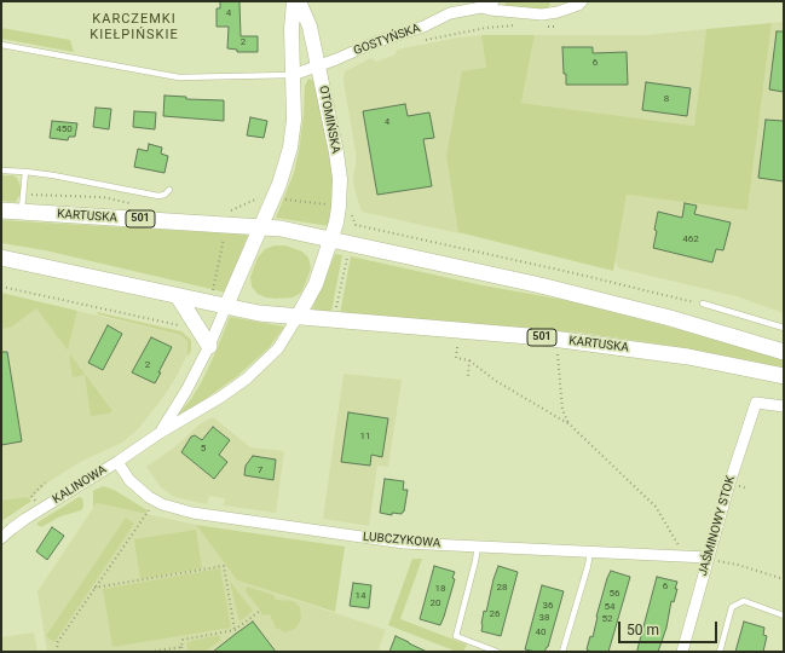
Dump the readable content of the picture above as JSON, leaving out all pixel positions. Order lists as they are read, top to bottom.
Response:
{
  "streets": {
    "main road": ["KARTUSKA", "501"],
    "street": [
      "GOSTYŃSKA",
      "OTOMIŃSKA",
      "KALINOWA",
      "JAŚMINOWY STOK",
      "LUBCZYKOWA"
    ]
  },
  "crossings": [
    ["GOSTYŃSKA", "OTOMIŃSKA"],
    ["OTOMIŃSKA", "KARTUSKA"],
    ["OTOMIŃSKA", "501"],
    ["OTOMIŃSKA", "KALINOWA"],
    ["KARTUSKA", "501"],
    ["KARTUSKA", "KALINOWA"],
    ["501", "KALINOWA"],
    ["KALINOWA", "LUBCZYKOWA"],
    ["JAŚMINOWY STOK", "LUBCZYKOWA"]
  ],
  "districts": ["KARCZEMKI KIEŁPIŃSKIE"],
  "house_numbers": [
    "4",
    "2",
    "6",
    "8",
    "4",
    "450",
    "462",
    "2",
    "11",
    "5",
    "7",
    "6",
    "28",
    "18",
    "56",
    "14",
    "20",
    "36",
    "54",
    "26",
    "38",
    "52",
    "40"
  ],
  "scale_bar": "50 m"
}
